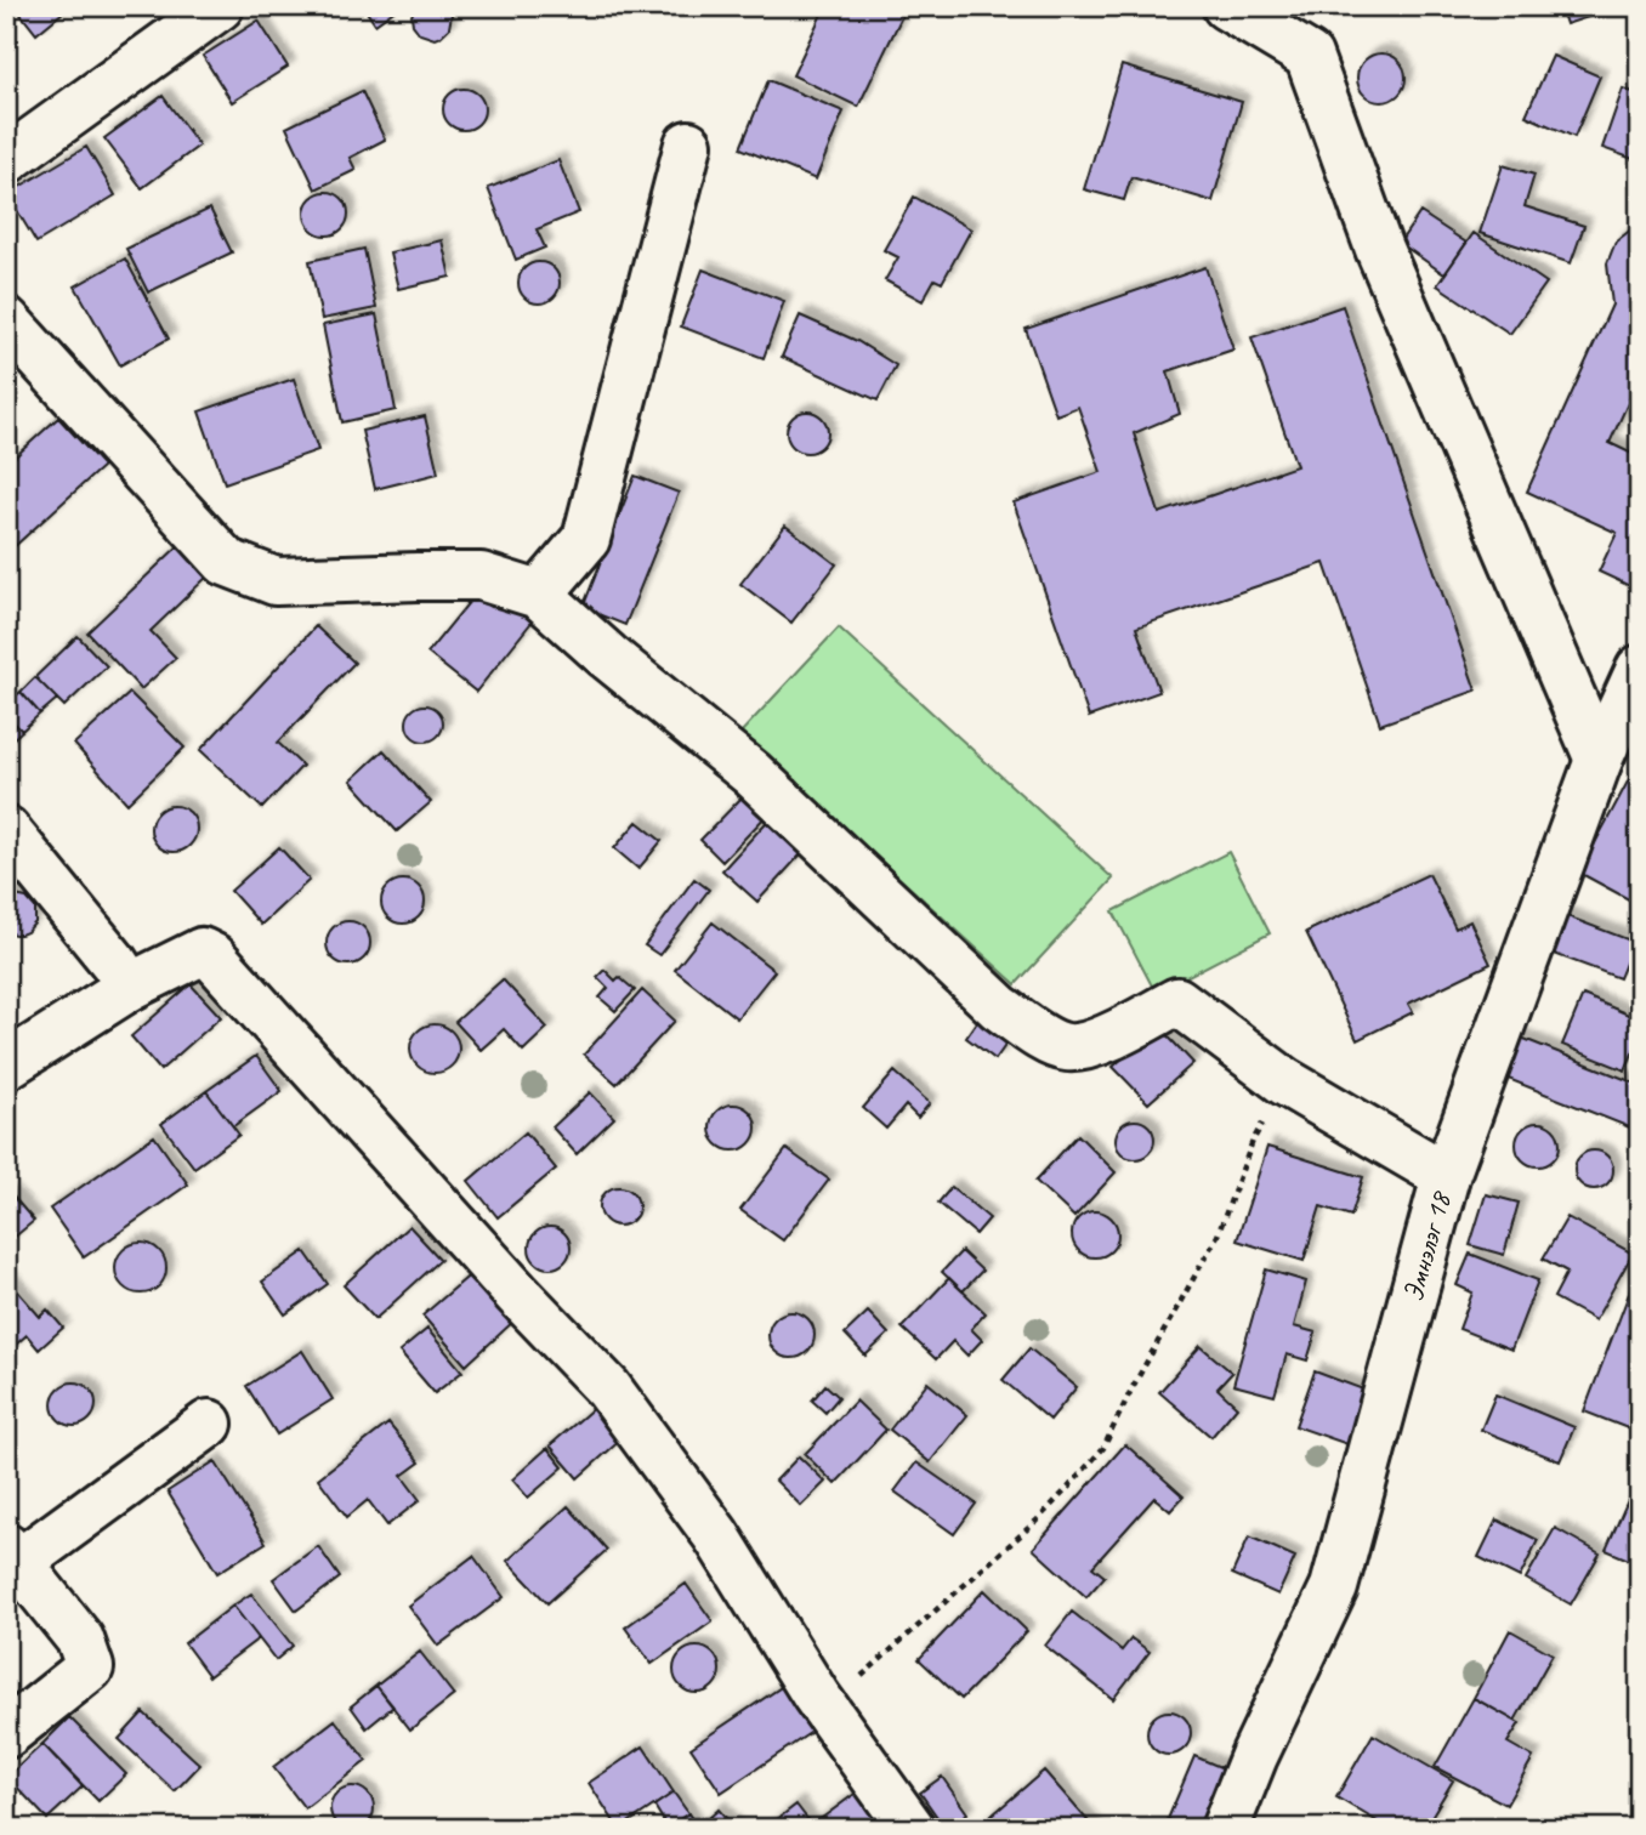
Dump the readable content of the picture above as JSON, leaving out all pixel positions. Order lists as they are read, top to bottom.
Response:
{
  "streets": {
    "street": ["Эмнэлэг 18"]
  }
}
